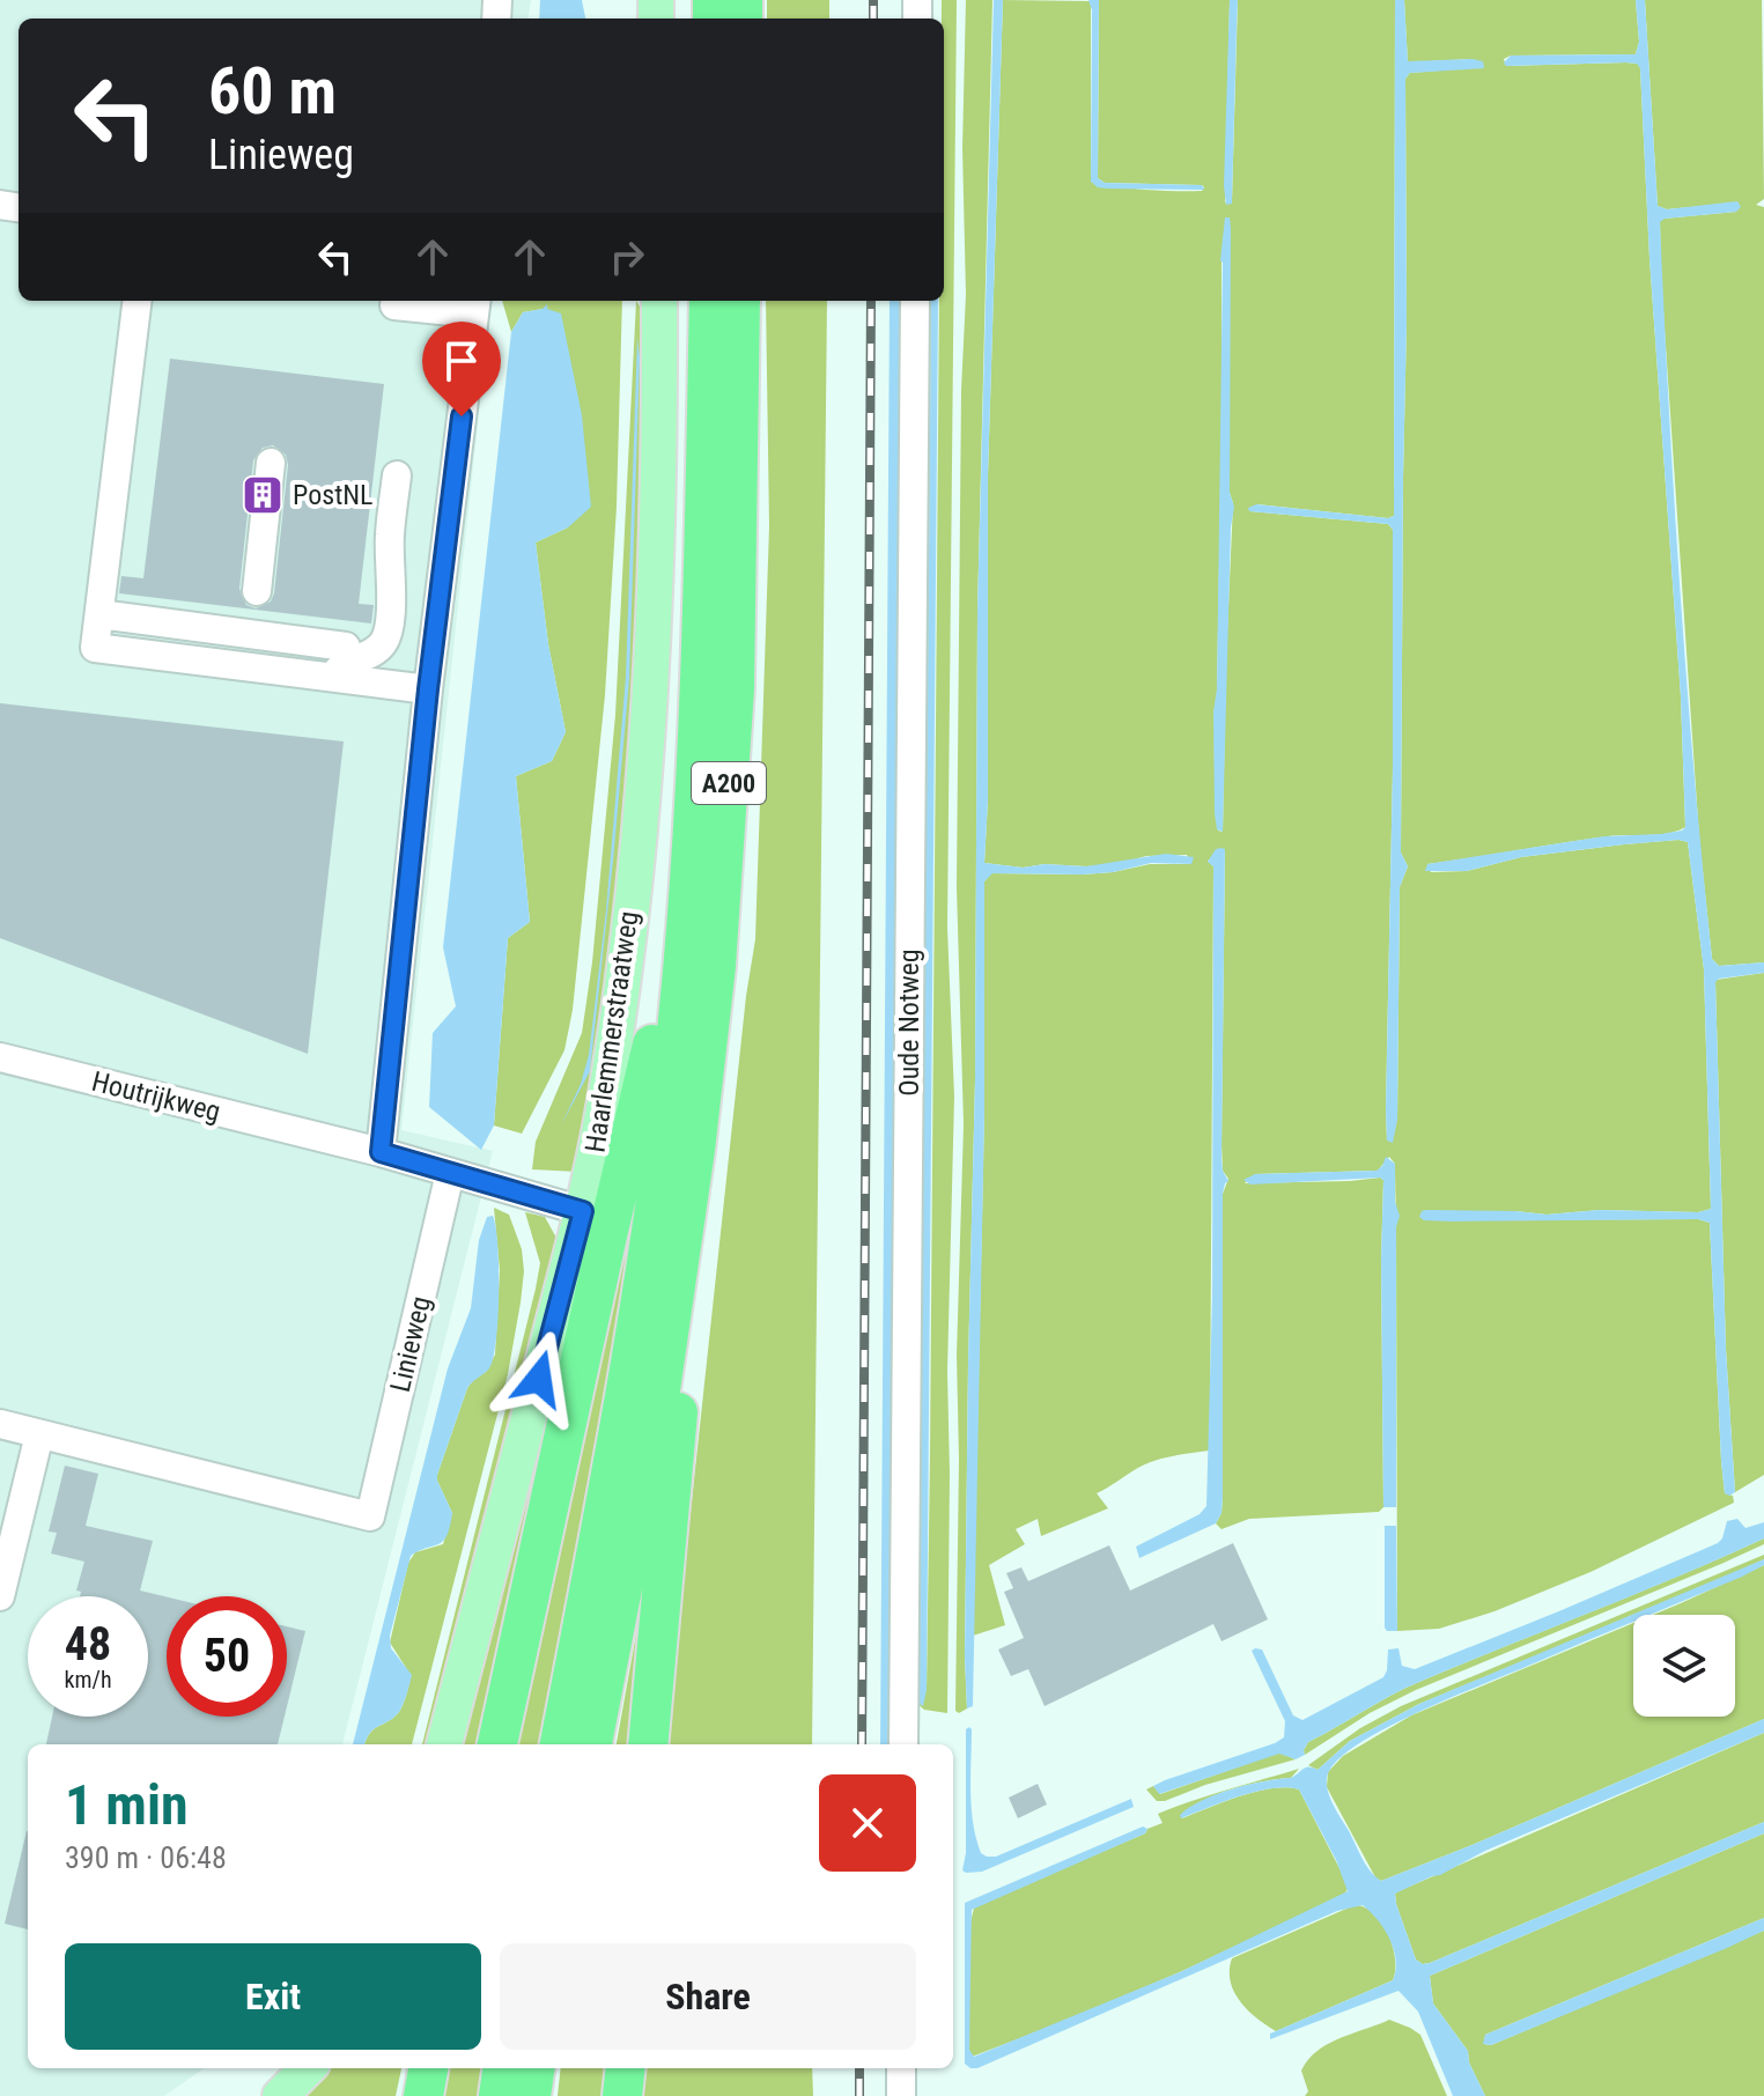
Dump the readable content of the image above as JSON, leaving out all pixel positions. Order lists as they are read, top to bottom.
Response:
{
  "streets": {
    "highway": ["A200"],
    "main road": ["Haarlemmerstraatweg"],
    "street": ["Oude Notweg", "Houtrijkweg", "Linieweg"]
  },
  "places": {
    "building": ["PostNL"]
  },
  "page": {
    "turn": ["60 m", "Linieweg"],
    "speed": "48 km/h",
    "limit": "50",
    "heading": ["1 min", "390 m · 06:48"],
    "buttons": ["Exit", "Share"]
  }
}
